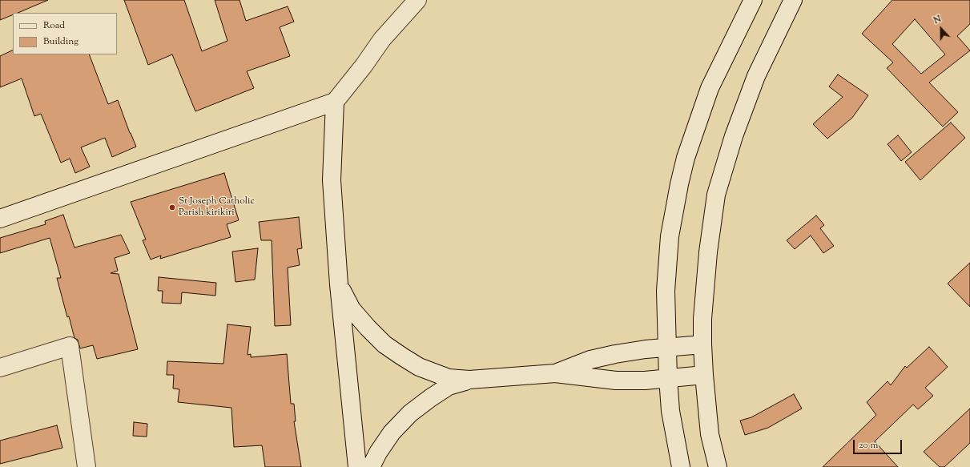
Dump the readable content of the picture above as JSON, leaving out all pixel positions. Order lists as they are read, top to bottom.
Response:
{
  "places": ["St Joseph Catholic Parish kirikiri"],
  "legend": ["Road", "Building"],
  "scale_bar": "20 m",
  "north": "top"
}
